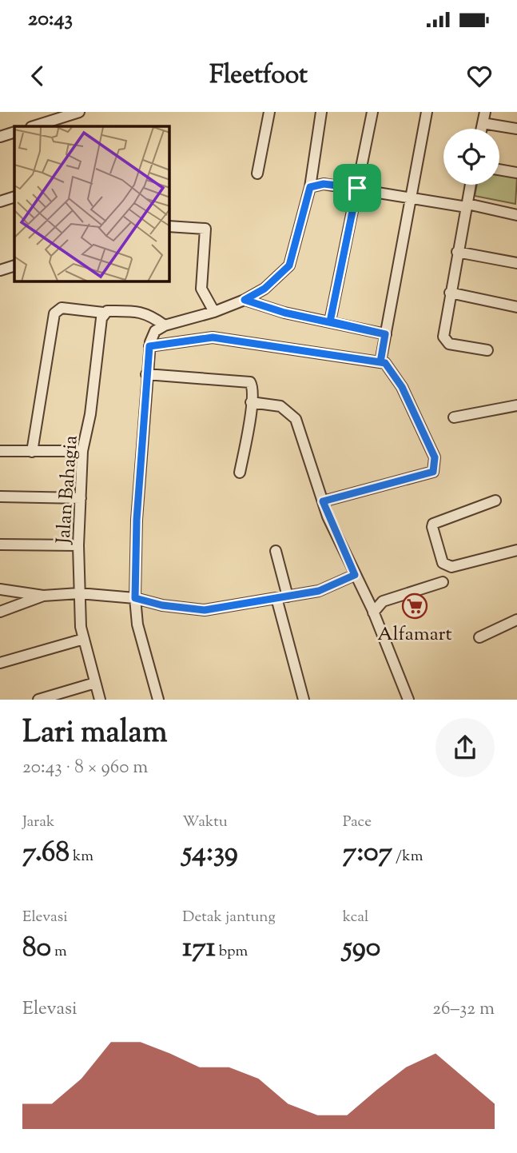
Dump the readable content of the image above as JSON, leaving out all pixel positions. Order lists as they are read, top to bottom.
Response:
{
  "streets": {
    "street": ["Jalan Bahagia"]
  },
  "places": {
    "supermarket": ["Alfamart"]
  },
  "page": {
    "status": "20:43",
    "header": "Fleetfoot",
    "heading": ["Lari malam", "20:43 · 8 × 960 m"],
    "stats": [
      ["Jarak", "7.68 km"],
      ["Waktu", "54:39"],
      ["Pace", "7:07 /km"],
      ["Elevasi", "80 m"],
      ["Detak jantung", "171 bpm"],
      ["kcal", "590"]
    ],
    "chart": ["Elevasi", "26–32 m"]
  }
}
